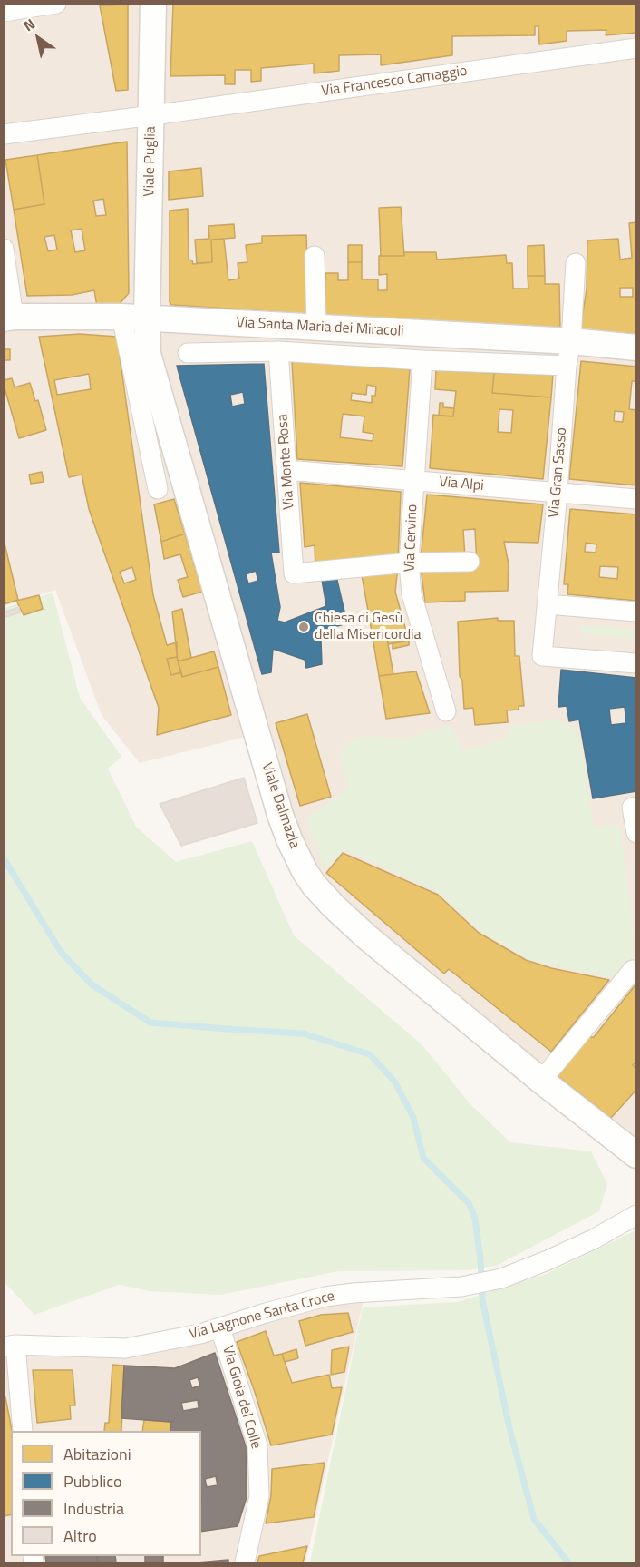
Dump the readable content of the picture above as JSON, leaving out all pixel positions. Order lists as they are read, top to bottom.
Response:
{
  "streets": {
    "main road": ["Viale Puglia", "Via Santa Maria dei Miracoli", "Viale Dalmazia"],
    "street": [
      "Via Francesco Camaggio",
      "Via Monte Rosa",
      "Via Gran Sasso",
      "Via Alpi",
      "Via Cervino",
      "Via Lagnone Santa Croce",
      "Via Gioia del Colle"
    ]
  },
  "crossings": [
    ["Via Francesco Camaggio", "Viale Puglia"],
    ["Viale Puglia", "Via Santa Maria dei Miracoli"],
    ["Viale Puglia", "Viale Dalmazia"],
    ["Via Santa Maria dei Miracoli", "Via Monte Rosa"],
    ["Via Santa Maria dei Miracoli", "Via Gran Sasso"],
    ["Via Santa Maria dei Miracoli", "Via Cervino"],
    ["Via Santa Maria dei Miracoli", "Viale Dalmazia"],
    ["Via Monte Rosa", "Via Alpi"],
    ["Via Monte Rosa", "Via Cervino"],
    ["Via Gran Sasso", "Via Alpi"],
    ["Via Alpi", "Via Cervino"],
    ["Via Lagnone Santa Croce", "Via Gioia del Colle"]
  ],
  "places": ["Chiesa di Gesù della Misericordia"],
  "legend": [
    "Abitazioni",
    "Pubblico",
    "Industria",
    "Altro"
  ],
  "north": "top left"
}
